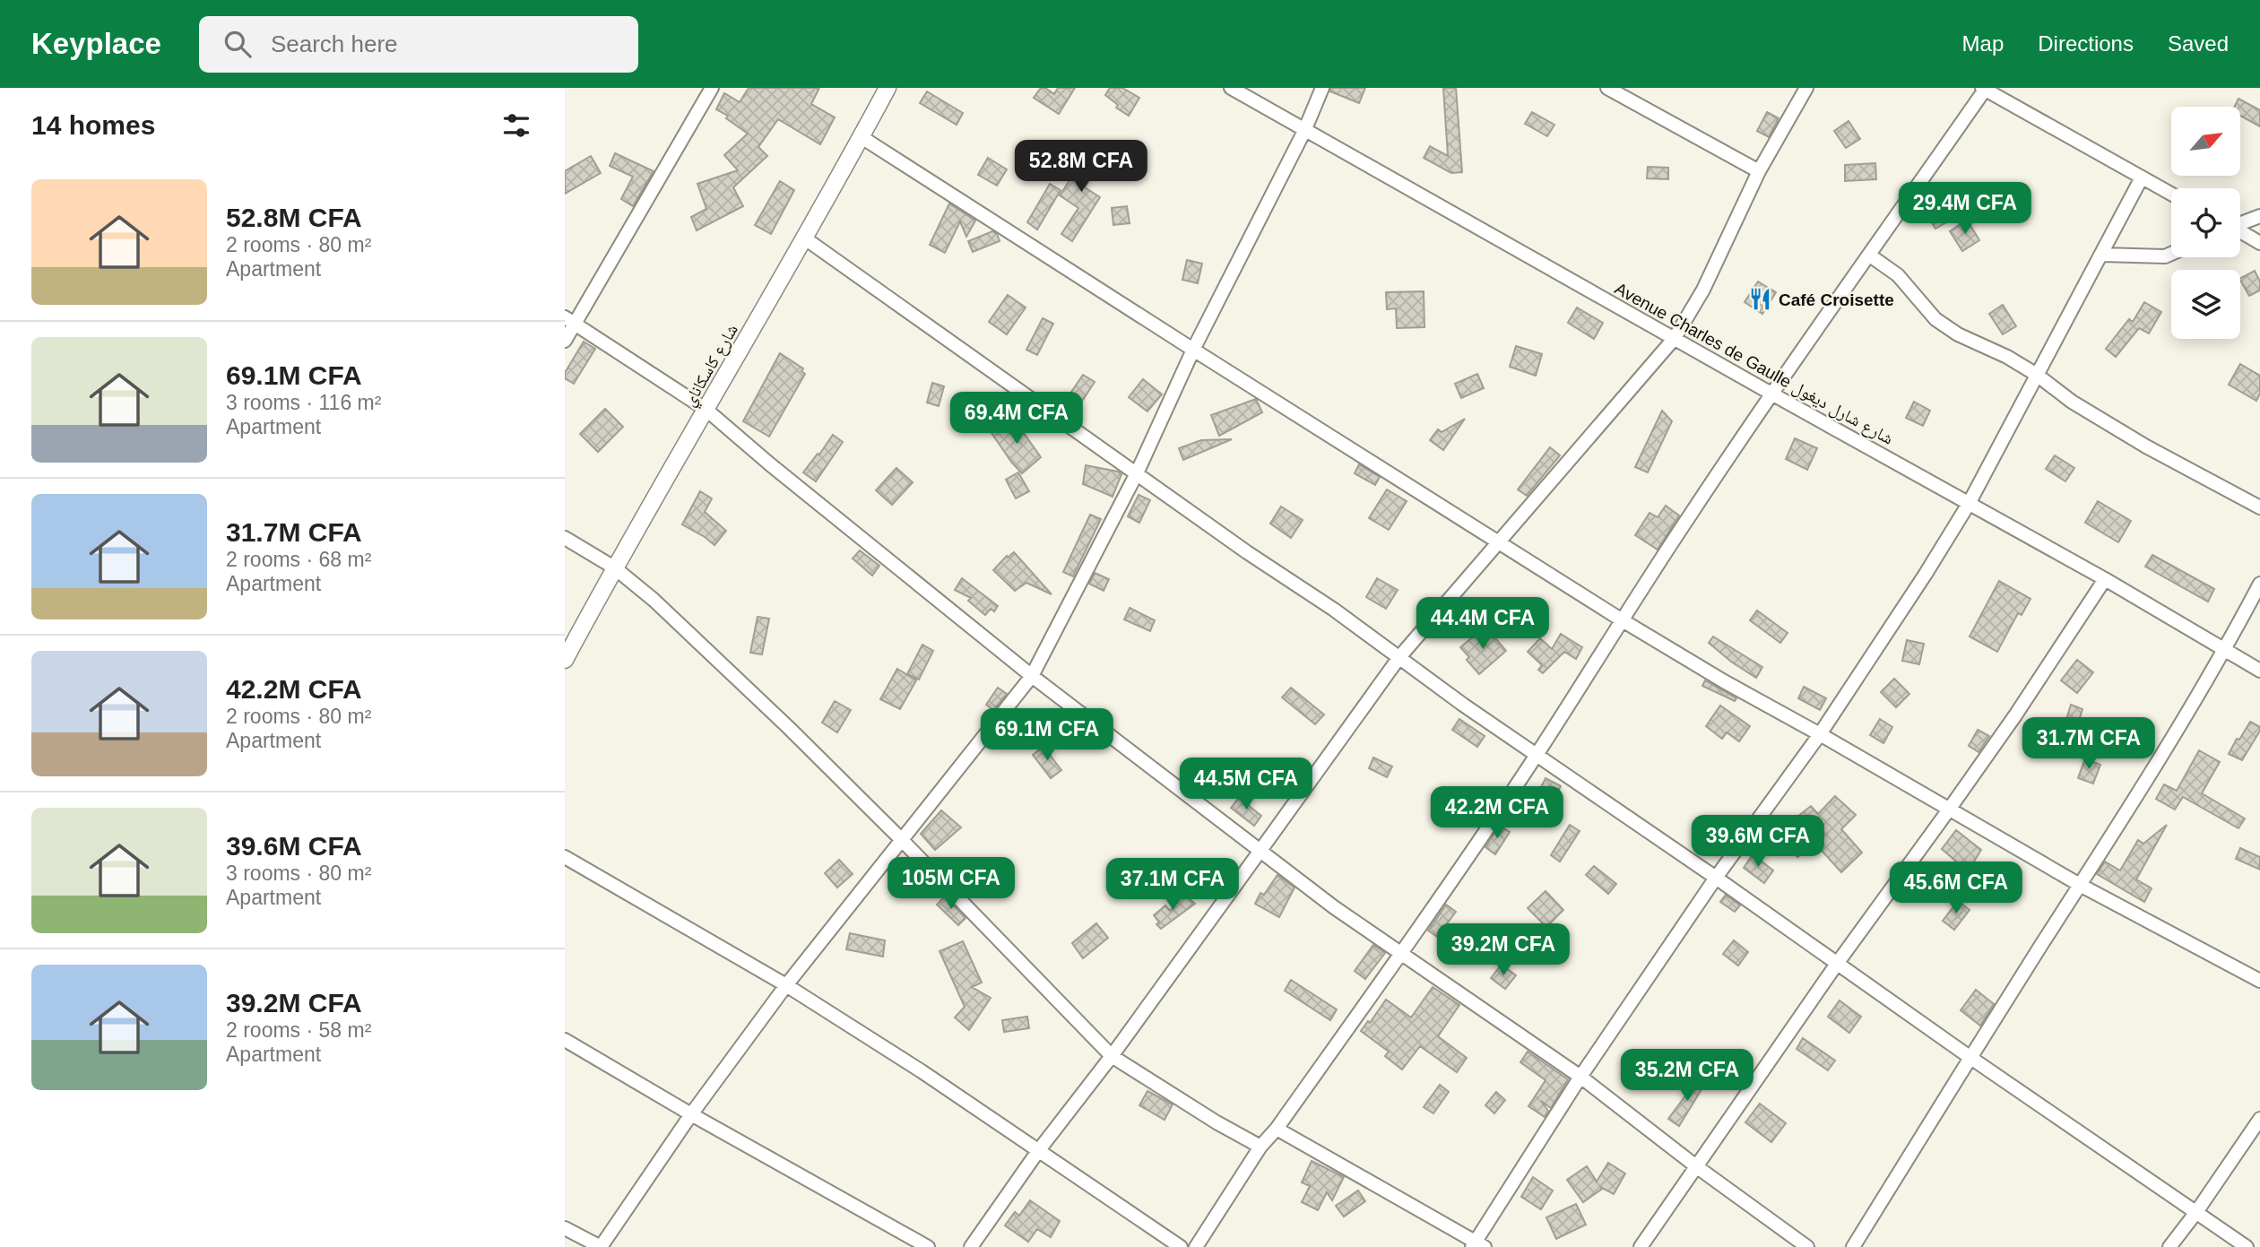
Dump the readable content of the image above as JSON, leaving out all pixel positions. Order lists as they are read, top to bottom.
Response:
{
  "streets": {
    "street": ["Avenue Charles de Gaulle شارع شارل ديغول", "شارع كاسكاناي"]
  },
  "places": {
    "restaurant": ["Café Croisette"]
  },
  "north": "top right",
  "page": {
    "header": "Keyplace",
    "search": "Search here",
    "nav": ["Map", "Directions", "Saved"],
    "heading": "14 homes",
    "price": [
      "52.8M CFA",
      "29.4M CFA",
      "69.4M CFA",
      "44.4M CFA",
      "69.1M CFA",
      "31.7M CFA",
      "44.5M CFA",
      "42.2M CFA",
      "39.6M CFA",
      "105M CFA",
      "37.1M CFA",
      "45.6M CFA",
      "39.2M CFA",
      "35.2M CFA"
    ],
    "list": [
      {
        "name": "52.8M CFA",
        "note": "2 rooms · 80 m² · Apartment"
      },
      {
        "name": "69.1M CFA",
        "note": "3 rooms · 116 m² · Apartment"
      },
      {
        "name": "31.7M CFA",
        "note": "2 rooms · 68 m² · Apartment"
      },
      {
        "name": "42.2M CFA",
        "note": "2 rooms · 80 m² · Apartment"
      },
      {
        "name": "39.6M CFA",
        "note": "3 rooms · 80 m² · Apartment"
      },
      {
        "name": "39.2M CFA",
        "note": "2 rooms · 58 m² · Apartment"
      }
    ]
  }
}
